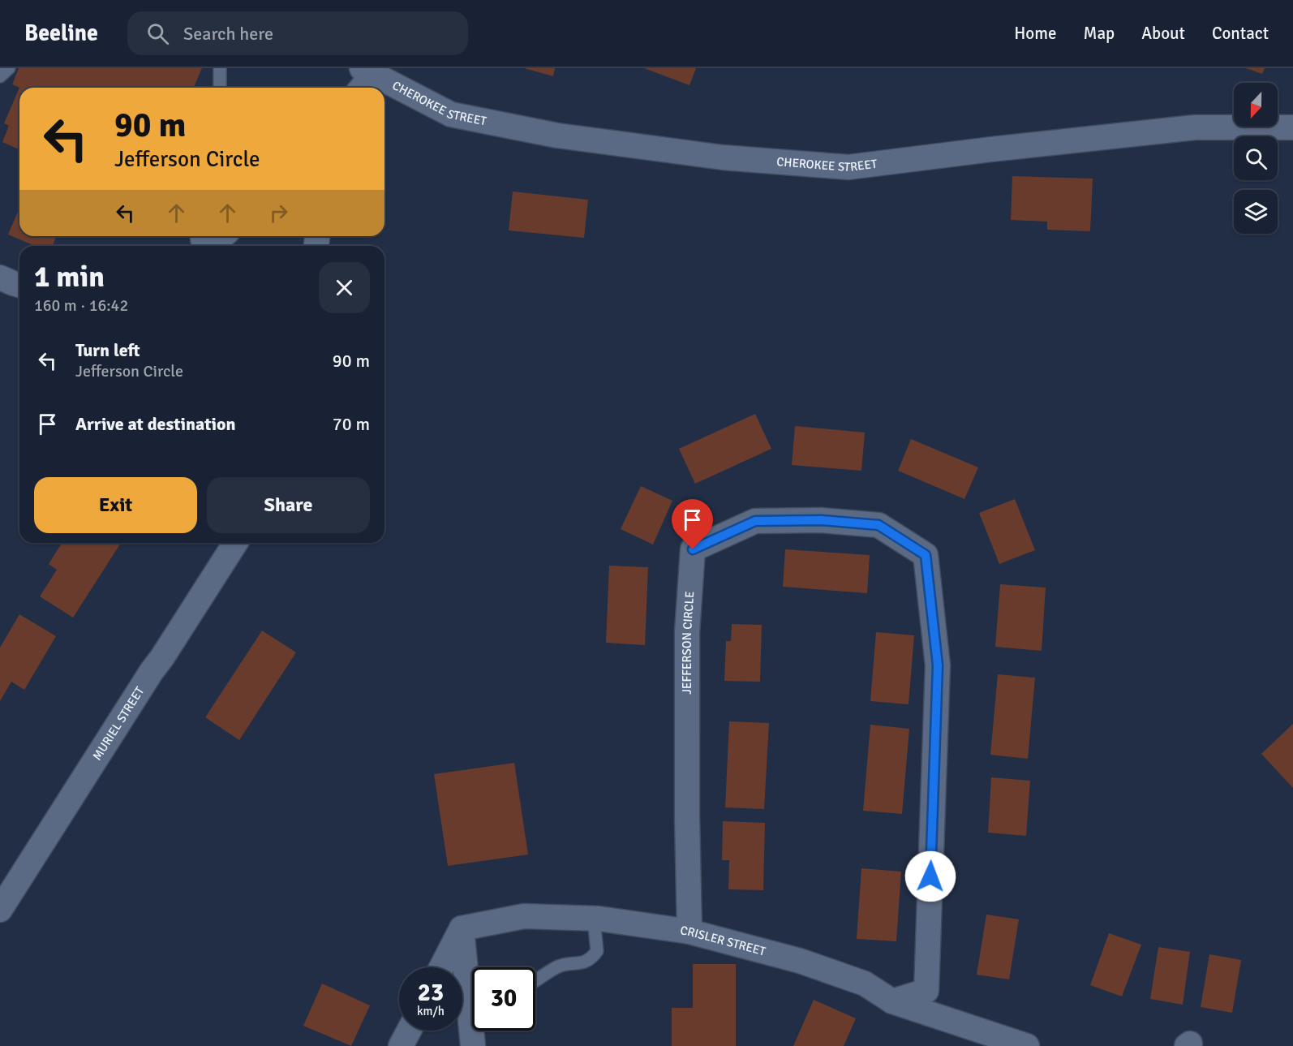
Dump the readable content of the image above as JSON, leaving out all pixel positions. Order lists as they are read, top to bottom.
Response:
{
  "streets": {
    "street": [
      "CHEROKEE STREET",
      "JEFFERSON CIRCLE",
      "MURIEL STREET",
      "CRISLER STREET"
    ]
  },
  "crossings": [
    ["JEFFERSON CIRCLE", "CRISLER STREET"]
  ],
  "north": "bottom",
  "page": {
    "header": "Beeline",
    "search": "Search here",
    "nav": [
      "Home",
      "Map",
      "About",
      "Contact"
    ],
    "turn": ["90 m", "Jefferson Circle"],
    "heading": ["1 min", "160 m · 16:42"],
    "list": [
      {
        "name": "Turn left",
        "note": "Jefferson Circle",
        "value": "90 m"
      },
      {
        "name": "Arrive at destination",
        "value": "70 m"
      }
    ],
    "buttons": ["Exit", "Share"],
    "speed": "23 km/h",
    "limit": "30"
  }
}
